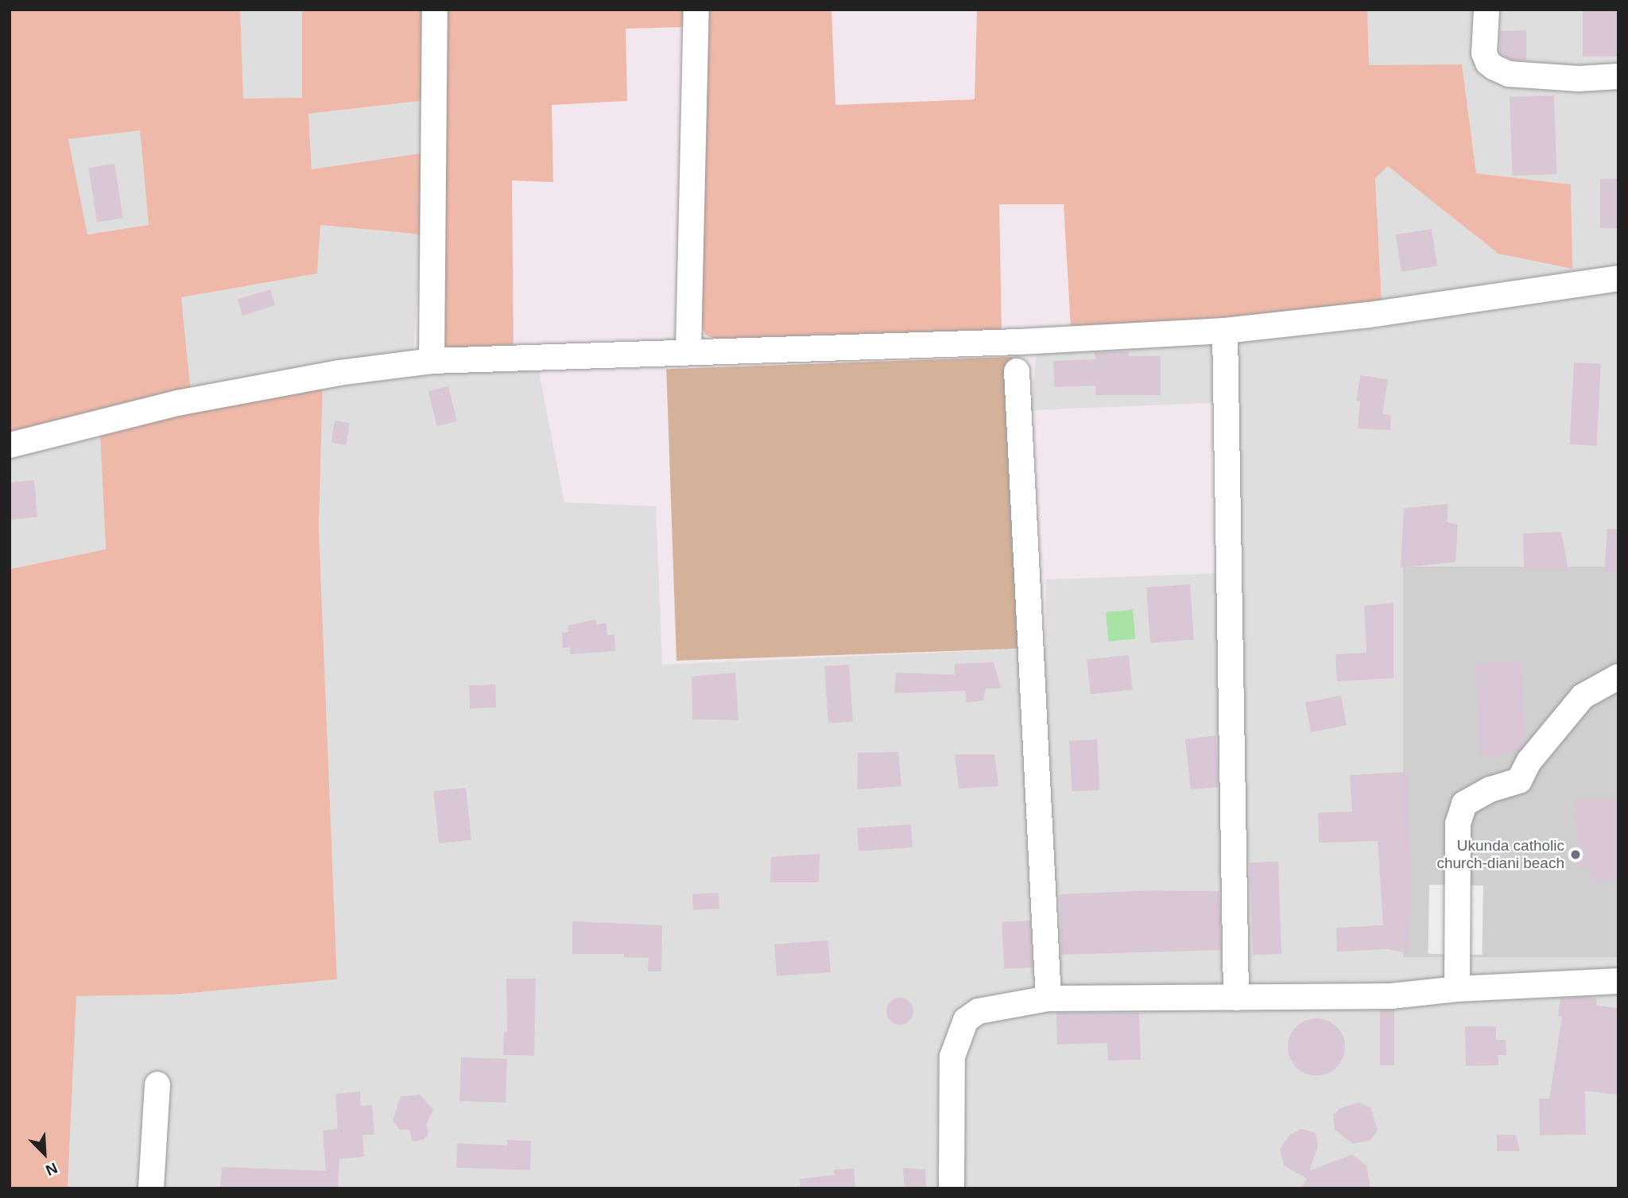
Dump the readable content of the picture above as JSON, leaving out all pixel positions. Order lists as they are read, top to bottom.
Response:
{
  "places": ["Ukunda catholic church-diani beach"],
  "north": "bottom right"
}
